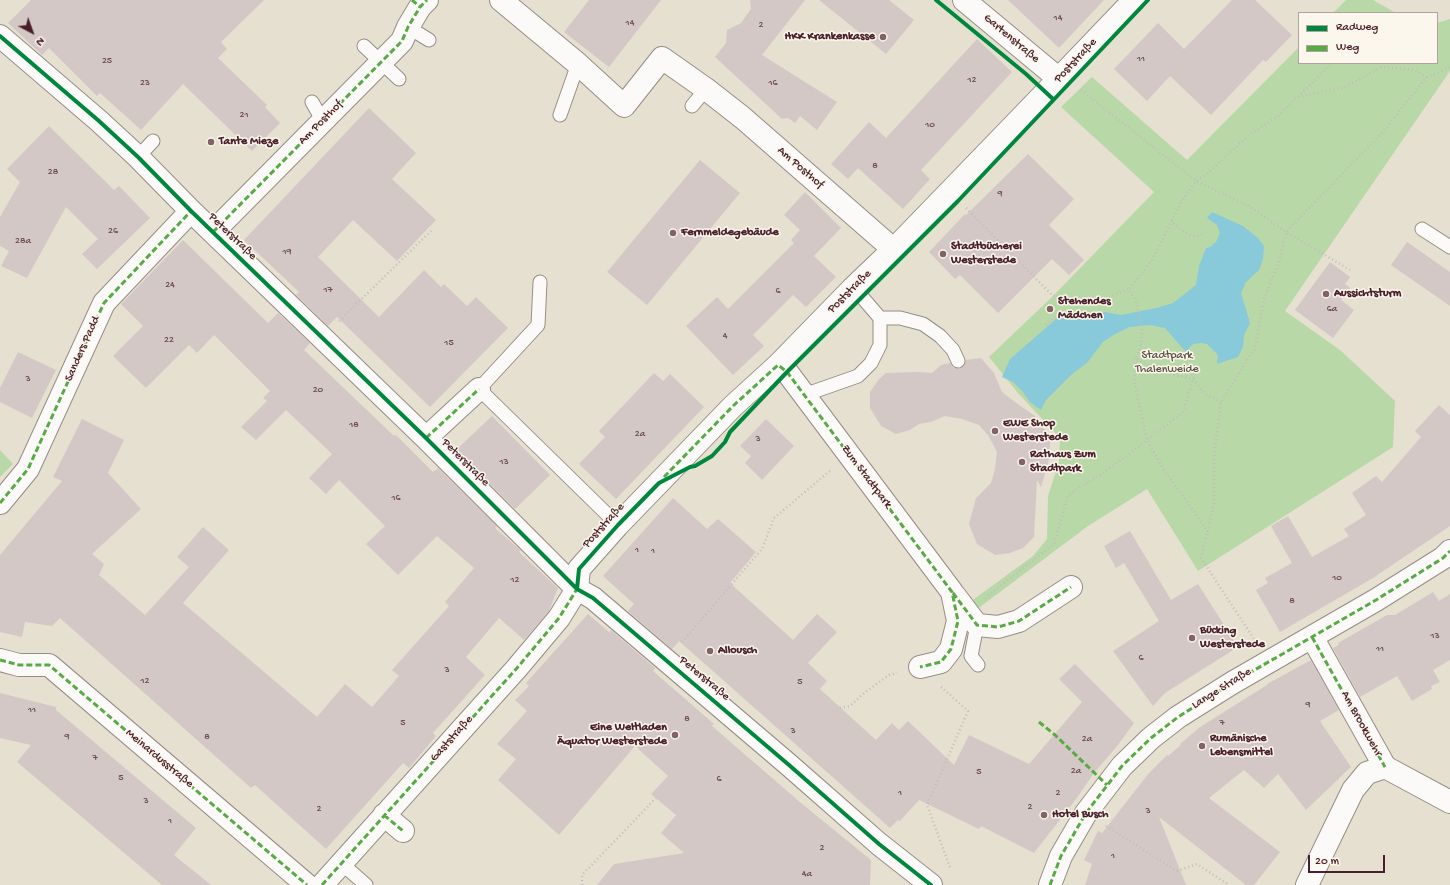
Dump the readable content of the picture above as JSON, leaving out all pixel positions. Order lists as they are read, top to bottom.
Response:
{
  "streets": {
    "street": [
      "Gartenstraße",
      "Poststraße",
      "Am Posthof",
      "Peterstraße",
      "Sanders Padd",
      "Zum Stadtpark",
      "Lange Straße",
      "Am Brookwehr",
      "Gaststraße",
      "Meinardusstraße"
    ]
  },
  "crossings": [
    ["Gartenstraße", "Poststraße"],
    ["Poststraße", "Am Posthof"],
    ["Poststraße", "Peterstraße"],
    ["Poststraße", "Zum Stadtpark"],
    ["Poststraße", "Gaststraße"],
    ["Am Posthof", "Peterstraße"],
    ["Peterstraße", "Sanders Padd"],
    ["Peterstraße", "Gaststraße"],
    ["Lange Straße", "Am Brookwehr"]
  ],
  "parks": ["Stadtpark Thalenweide"],
  "places": [
    "HKK Krankenkasse",
    "Tante Mieze",
    "Fernmeldegebäude",
    "Stadtbücherei Westerstede",
    "Aussichtsturm",
    "Stehendes Mädchen",
    "EWE Shop Westerstede",
    "Rathaus Zum Stadtpark",
    "Bücking Westerstede",
    "Allousch",
    "Eine Weltladen Äquator Westerstede",
    "Rumänische Lebensmittel",
    "Hotel Busch"
  ],
  "house_numbers": [
    "14",
    "14",
    "2",
    "11",
    "25",
    "12",
    "23",
    "16",
    "21",
    "10",
    "8",
    "28",
    "9",
    "26",
    "28a",
    "19",
    "24",
    "17",
    "6",
    "6a",
    "4",
    "22",
    "15",
    "3",
    "20",
    "18",
    "2a",
    "3",
    "13",
    "16",
    "1",
    "1",
    "10",
    "12",
    "8",
    "13",
    "11",
    "6",
    "3",
    "12",
    "5",
    "9",
    "11",
    "8",
    "5",
    "7",
    "3",
    "9",
    "8",
    "2a",
    "7",
    "2a",
    "5",
    "5",
    "6",
    "1",
    "2",
    "3",
    "2",
    "2",
    "3",
    "1",
    "2",
    "1",
    "4a"
  ],
  "legend": ["Radweg", "Weg"],
  "scale_bar": "20 m",
  "north": "bottom right"
}
